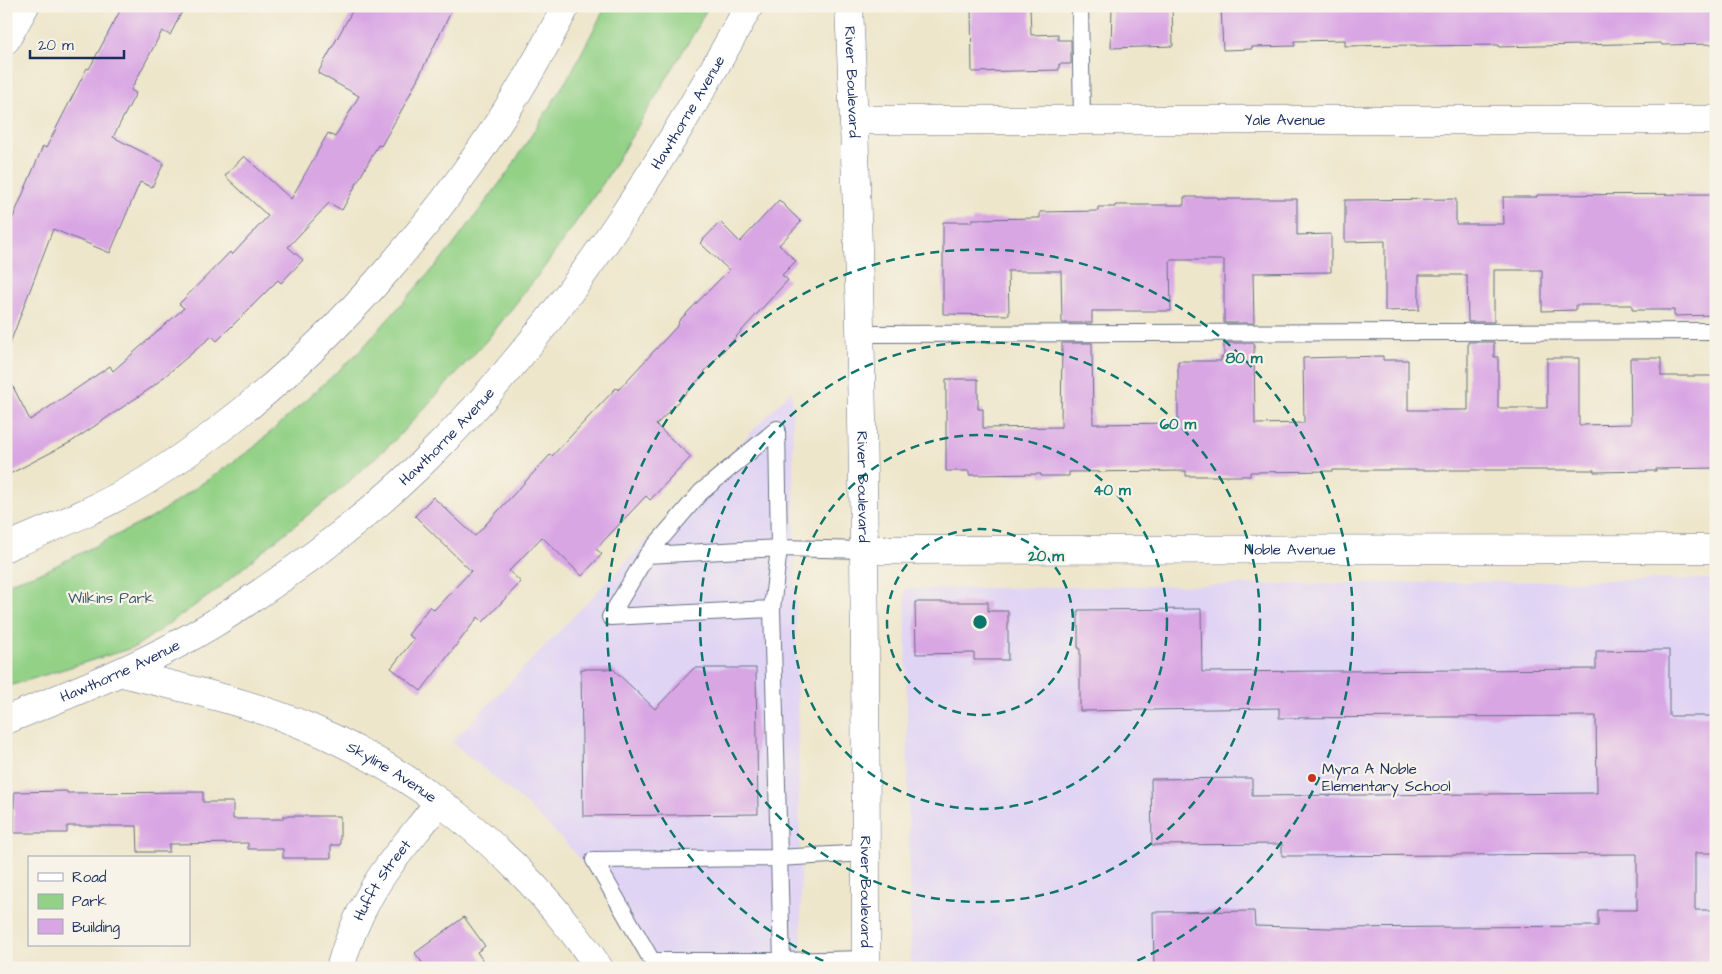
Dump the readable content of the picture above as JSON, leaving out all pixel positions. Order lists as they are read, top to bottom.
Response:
{
  "streets": {
    "street": [
      "River Boulevard",
      "Hawthorne Avenue",
      "Yale Avenue",
      "Noble Avenue",
      "Skyline Avenue",
      "Hufft Street"
    ]
  },
  "crossings": [
    ["River Boulevard", "Yale Avenue"],
    ["River Boulevard", "Noble Avenue"],
    ["Hawthorne Avenue", "Skyline Avenue"],
    ["Skyline Avenue", "Hufft Street"]
  ],
  "parks": ["Wilkins Park"],
  "places": ["Myra A Noble Elementary School"],
  "legend": ["Road", "Park", "Building"],
  "scale_bar": "20 m",
  "rings": [
    "80 m",
    "60 m",
    "40 m",
    "20 m"
  ]
}
